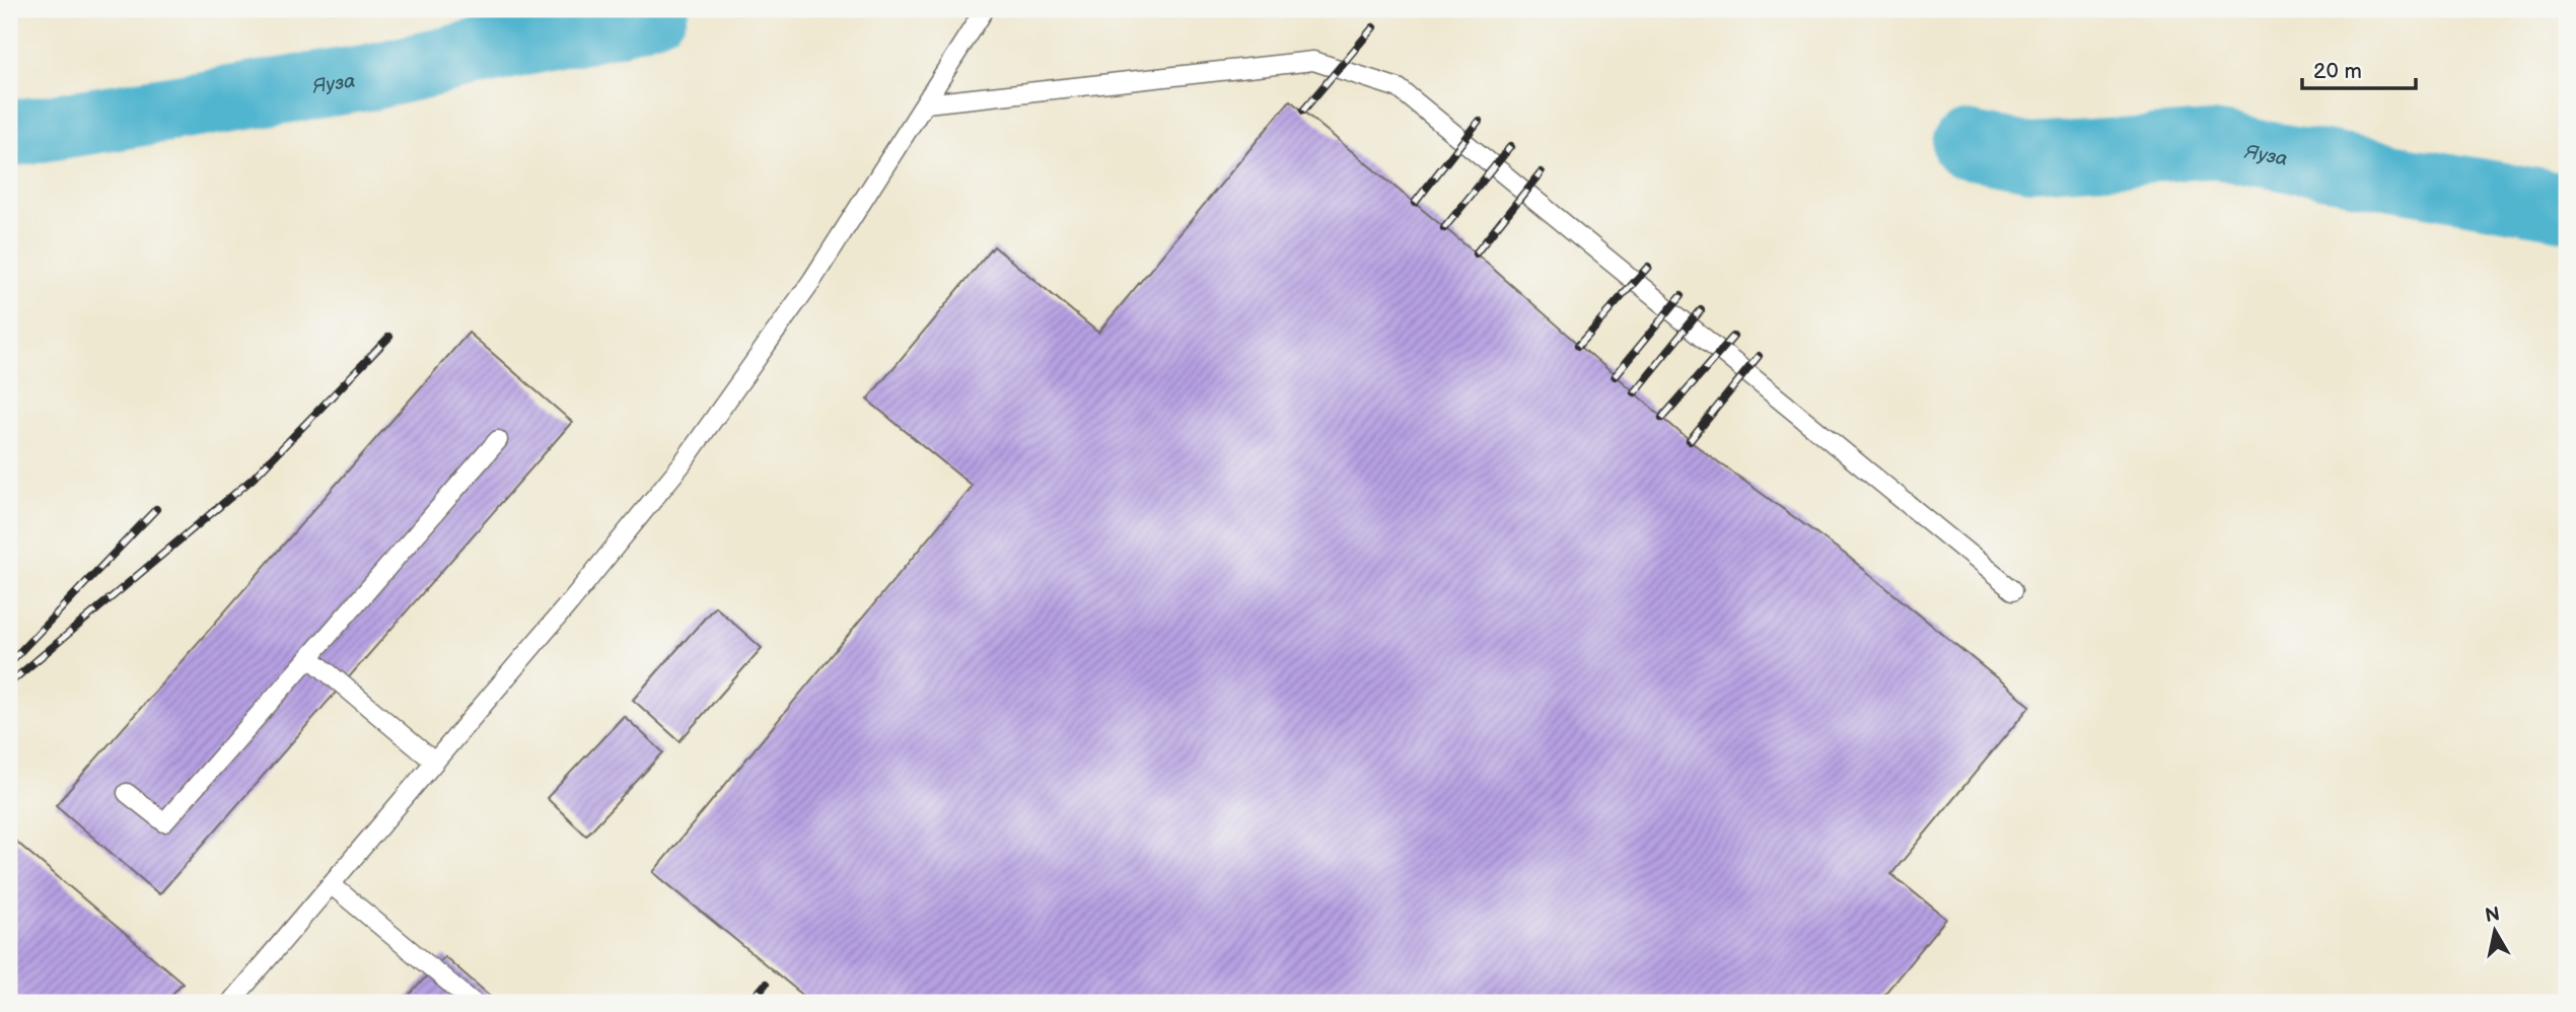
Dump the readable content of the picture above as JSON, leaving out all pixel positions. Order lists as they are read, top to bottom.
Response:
{
  "water": ["Яуза"],
  "scale_bar": "20 m",
  "north": "top"
}
